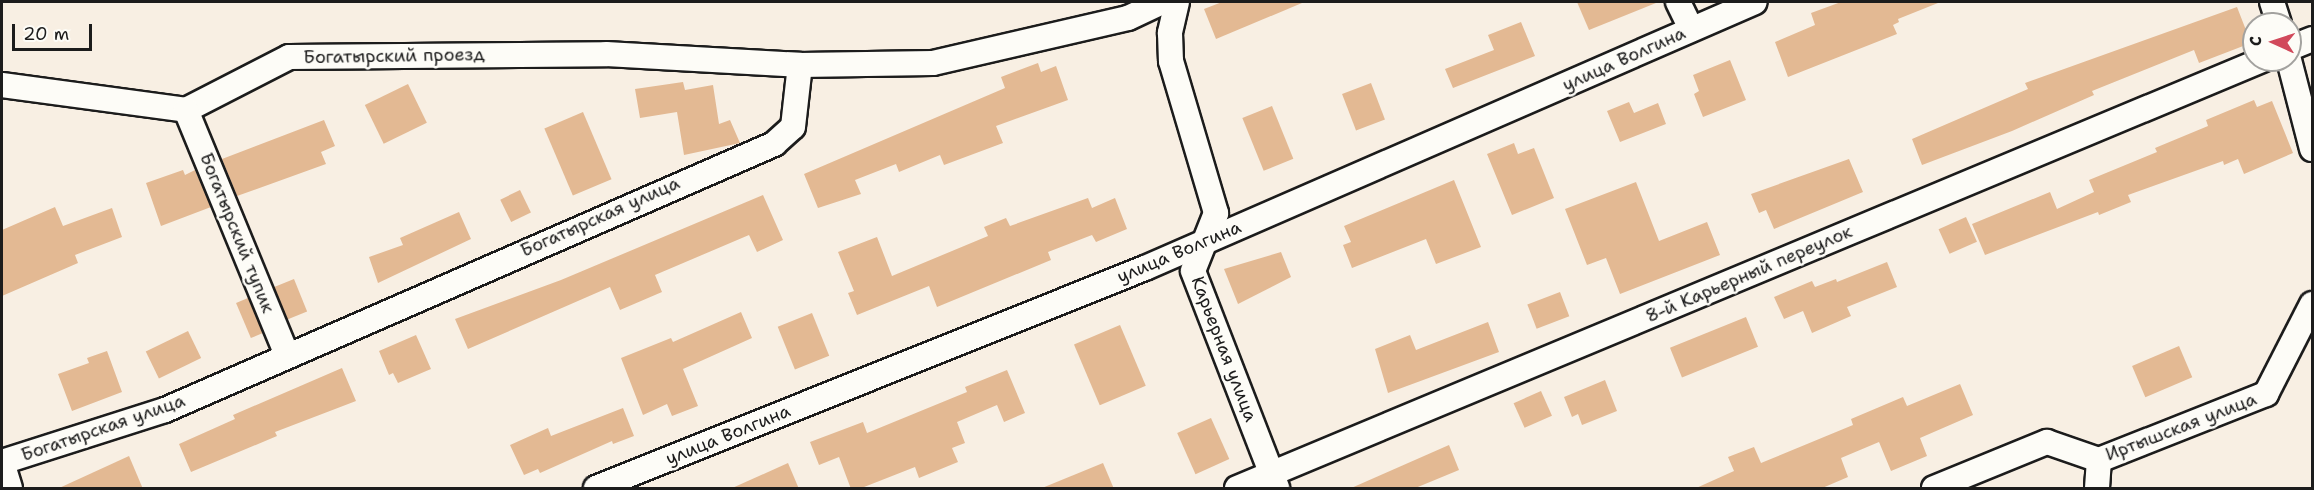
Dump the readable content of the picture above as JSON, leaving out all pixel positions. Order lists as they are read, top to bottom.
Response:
{
  "streets": {
    "street": [
      "Богатырский проезд",
      "улица Волгина",
      "Богатырская улица",
      "Богатырский тупик",
      "8-й Карьерный переулок",
      "Карьерная улица",
      "Иртышская улица"
    ]
  },
  "crossings": [
    ["Богатырский проезд", "Богатырская улица"],
    ["Богатырский проезд", "Богатырский тупик"],
    ["улица Волгина", "Карьерная улица"],
    ["Богатырская улица", "Богатырский тупик"],
    ["8-й Карьерный переулок", "Карьерная улица"]
  ],
  "scale_bar": "20 m",
  "north": "left"
}
